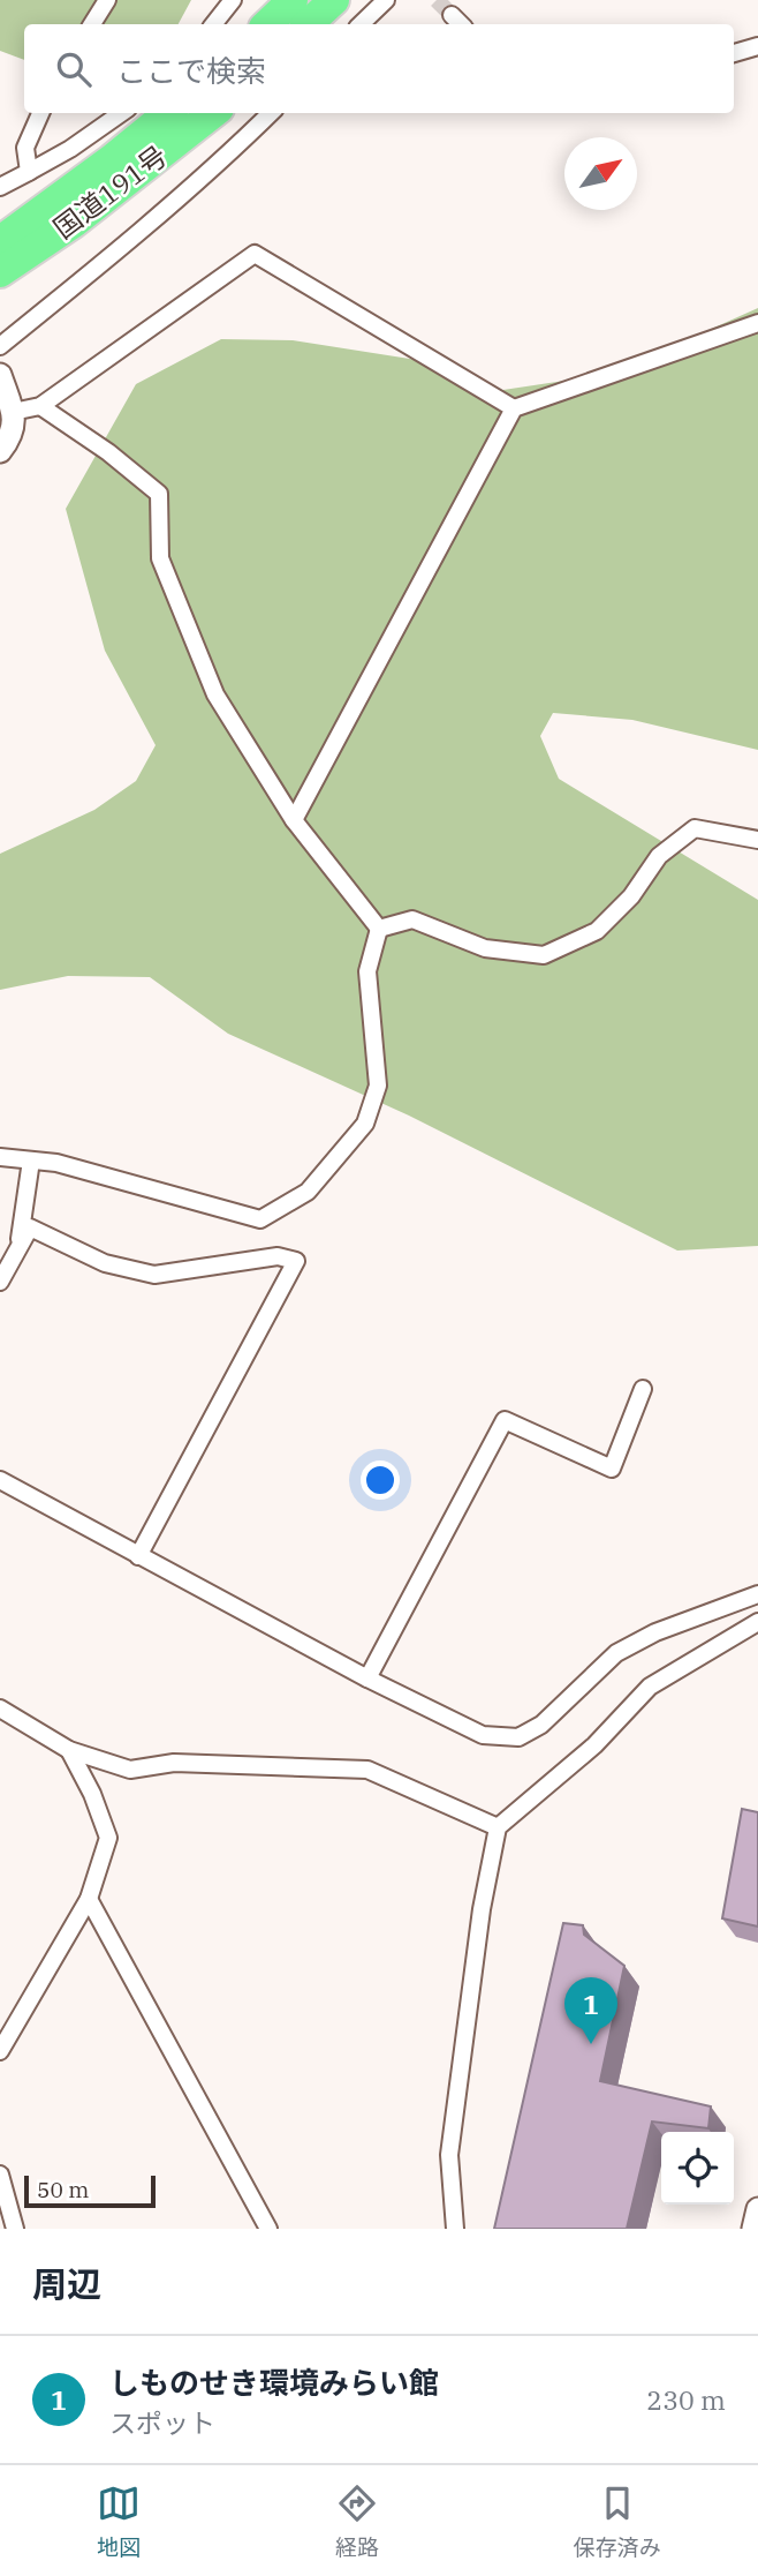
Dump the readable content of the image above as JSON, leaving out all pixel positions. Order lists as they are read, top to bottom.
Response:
{
  "streets": {
    "highway": ["国道191号"]
  },
  "scale_bar": "50 m",
  "north": "top right",
  "page": {
    "search": "ここで検索",
    "pins": "1",
    "scale": "50 m",
    "heading": "周辺",
    "list": [
      {
        "mark": "1",
        "name": "しものせき環境みらい館",
        "note": "スポット",
        "value": "230 m"
      }
    ],
    "nav": ["地図", "経路", "保存済み"]
  }
}
